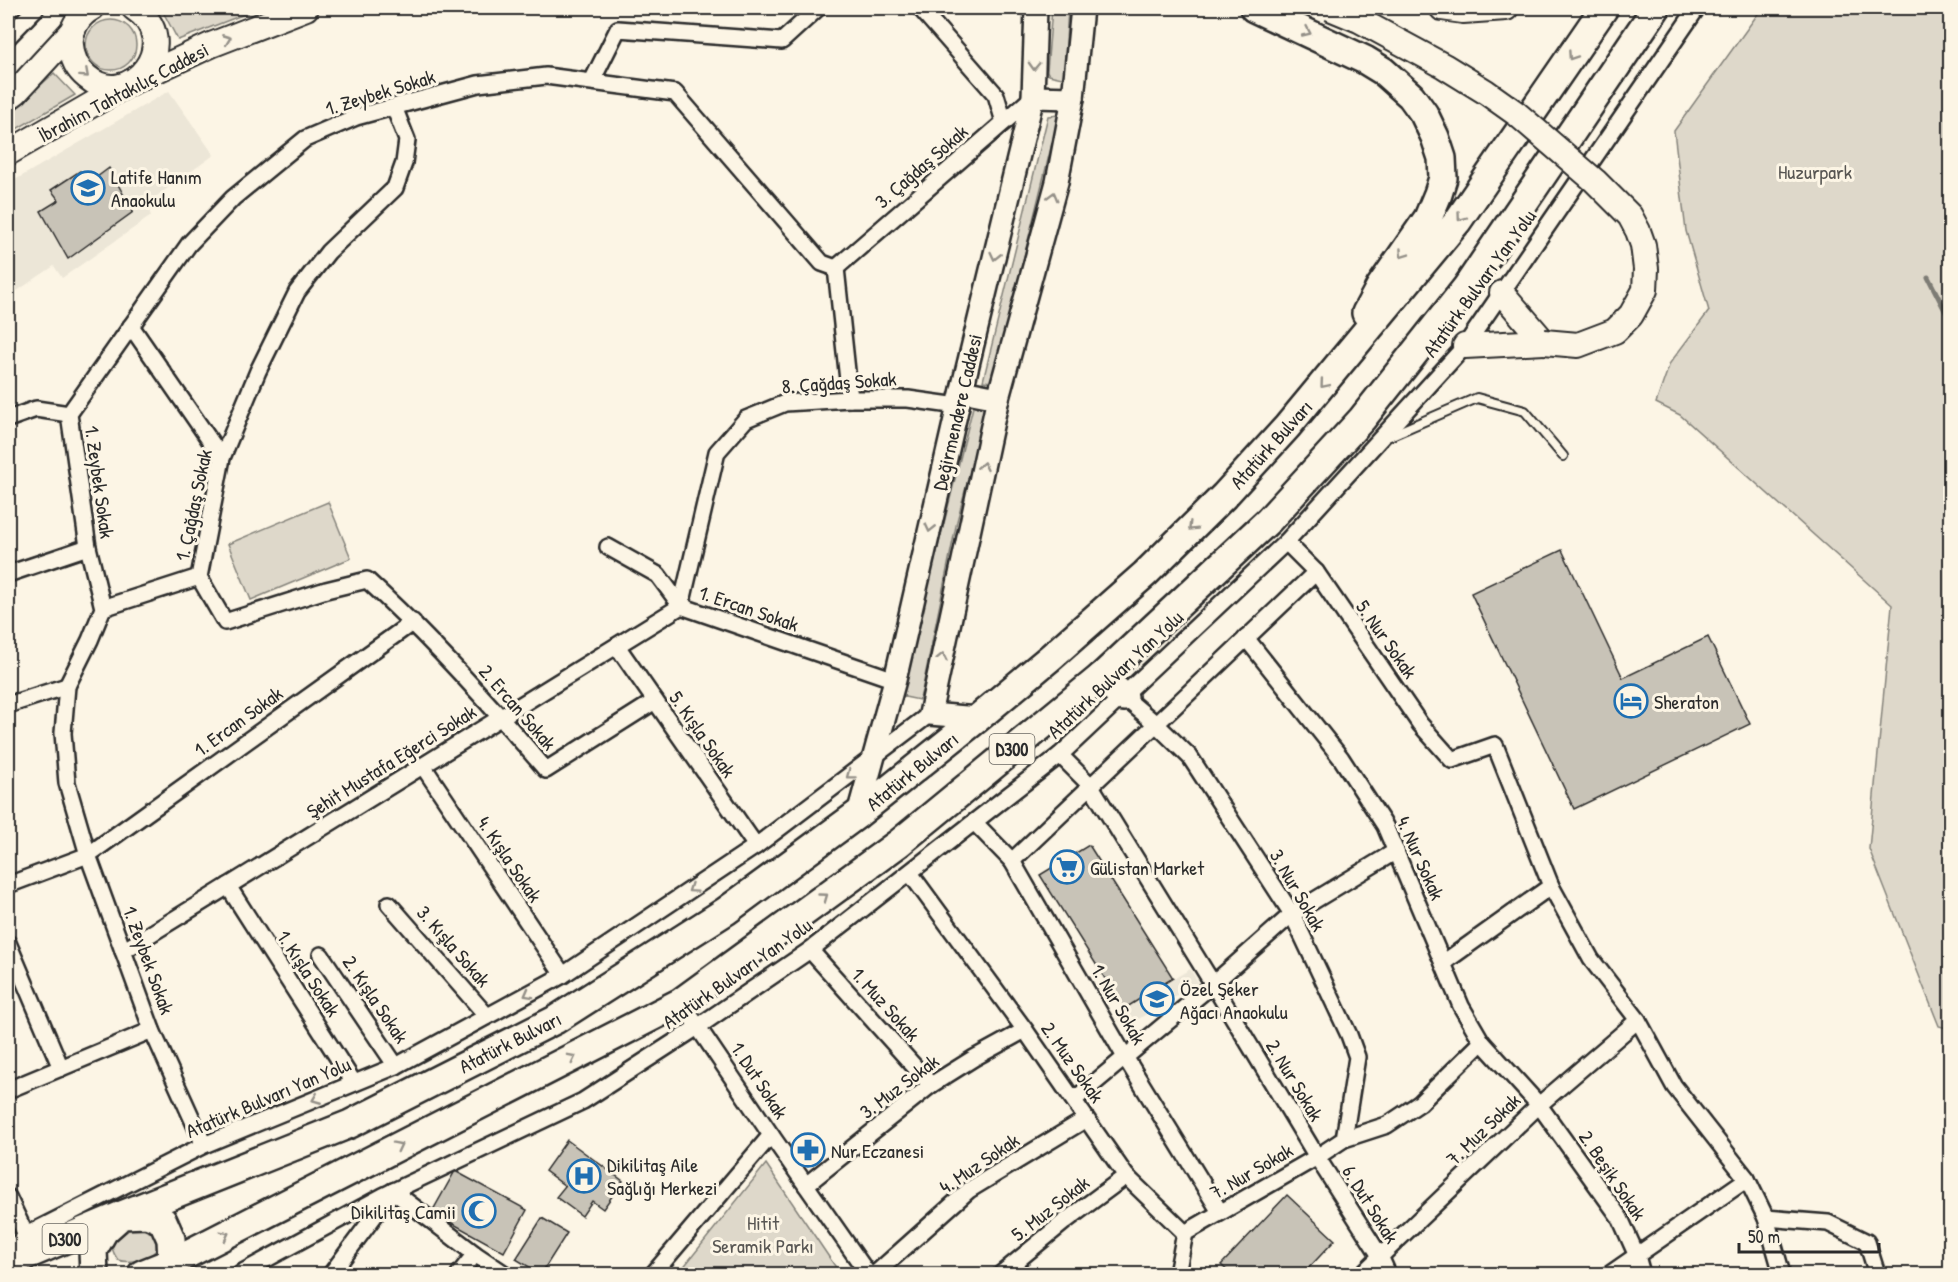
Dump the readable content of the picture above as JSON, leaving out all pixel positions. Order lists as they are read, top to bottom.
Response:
{
  "streets": {
    "highway": ["Atatürk Bulvarı", "D300"],
    "main road": ["İbrahim Tahtakılıç Caddesi"],
    "street": [
      "1. Zeybek Sokak",
      "3. Çağdaş Sokak",
      "Atatürk Bulvarı Yan Yolu",
      "8. Çağdaş Sokak",
      "Değirmendere Caddesi",
      "1. Çağdaş Sokak",
      "1. Ercan Sokak",
      "5. Nur Sokak",
      "2. Ercan Sokak",
      "5. Kışla Sokak",
      "Şehit Mustafa Eğerci Sokak",
      "4. Nur Sokak",
      "4. Kışla Sokak",
      "3. Nur Sokak",
      "3. Kışla Sokak",
      "1. Kışla Sokak",
      "2. Kışla Sokak",
      "1. Muz Sokak",
      "1. Nur Sokak",
      "2. Muz Sokak",
      "1. Dut Sokak",
      "2. Nur Sokak",
      "3. Muz Sokak",
      "7. Muz Sokak",
      "4. Muz Sokak",
      "7. Nur Sokak",
      "2. Beşik Sokak",
      "6. Dut Sokak",
      "5. Muz Sokak"
    ]
  },
  "crossings": [
    ["1. Zeybek Sokak", "3. Çağdaş Sokak"],
    ["1. Zeybek Sokak", "Atatürk Bulvarı Yan Yolu"],
    ["1. Zeybek Sokak", "1. Çağdaş Sokak"],
    ["1. Zeybek Sokak", "1. Ercan Sokak"],
    ["1. Zeybek Sokak", "Şehit Mustafa Eğerci Sokak"],
    ["3. Çağdaş Sokak", "Değirmendere Caddesi"],
    ["Atatürk Bulvarı Yan Yolu", "Değirmendere Caddesi"],
    ["Atatürk Bulvarı Yan Yolu", "5. Nur Sokak"],
    ["Atatürk Bulvarı Yan Yolu", "5. Kışla Sokak"],
    ["Atatürk Bulvarı Yan Yolu", "4. Kışla Sokak"],
    ["Atatürk Bulvarı Yan Yolu", "3. Nur Sokak"],
    ["Atatürk Bulvarı Yan Yolu", "3. Kışla Sokak"],
    ["Atatürk Bulvarı Yan Yolu", "1. Kışla Sokak"],
    ["Atatürk Bulvarı Yan Yolu", "2. Kışla Sokak"],
    ["Atatürk Bulvarı Yan Yolu", "1. Muz Sokak"],
    ["Atatürk Bulvarı Yan Yolu", "1. Nur Sokak"],
    ["Atatürk Bulvarı Yan Yolu", "2. Muz Sokak"],
    ["Atatürk Bulvarı Yan Yolu", "1. Dut Sokak"],
    ["Atatürk Bulvarı Yan Yolu", "2. Nur Sokak"],
    ["8. Çağdaş Sokak", "Değirmendere Caddesi"],
    ["8. Çağdaş Sokak", "1. Ercan Sokak"],
    ["8. Çağdaş Sokak", "Şehit Mustafa Eğerci Sokak"],
    ["Değirmendere Caddesi", "Atatürk Bulvarı"],
    ["Değirmendere Caddesi", "1. Ercan Sokak"],
    ["1. Çağdaş Sokak", "2. Ercan Sokak"],
    ["1. Ercan Sokak", "2. Ercan Sokak"],
    ["1. Ercan Sokak", "Şehit Mustafa Eğerci Sokak"],
    ["2. Ercan Sokak", "5. Kışla Sokak"],
    ["2. Ercan Sokak", "Şehit Mustafa Eğerci Sokak"],
    ["5. Kışla Sokak", "Şehit Mustafa Eğerci Sokak"],
    ["D300", "1. Dut Sokak"],
    ["Şehit Mustafa Eğerci Sokak", "4. Kışla Sokak"],
    ["Şehit Mustafa Eğerci Sokak", "1. Kışla Sokak"],
    ["4. Nur Sokak", "7. Muz Sokak"],
    ["4. Nur Sokak", "7. Nur Sokak"],
    ["4. Nur Sokak", "2. Beşik Sokak"],
    ["3. Nur Sokak", "7. Nur Sokak"],
    ["1. Muz Sokak", "3. Muz Sokak"],
    ["1. Nur Sokak", "7. Nur Sokak"],
    ["2. Muz Sokak", "3. Muz Sokak"],
    ["2. Muz Sokak", "4. Muz Sokak"],
    ["2. Muz Sokak", "7. Nur Sokak"],
    ["2. Muz Sokak", "5. Muz Sokak"],
    ["1. Dut Sokak", "3. Muz Sokak"],
    ["2. Nur Sokak", "7. Nur Sokak"],
    ["2. Nur Sokak", "6. Dut Sokak"],
    ["7. Muz Sokak", "2. Beşik Sokak"],
    ["7. Muz Sokak", "6. Dut Sokak"],
    ["7. Nur Sokak", "6. Dut Sokak"]
  ],
  "one_way": ["İbrahim Tahtakılıç Caddesi"],
  "parks": ["Huzurpark", "Hitit Seramik Parkı"],
  "places": {
    "school or university": ["Latife Hanım Anaokulu", "Özel Şeker Ağacı Anaokulu"],
    "hotel": ["Sheraton"],
    "supermarket": ["Gülistan Market"],
    "pharmacy": ["Nur Eczanesi"],
    "hospital": ["Dikilitaş Aile Sağlığı Merkezi"],
    "mosque": ["Dikilitaş Camii"]
  },
  "scale_bar": "50 m"
}
